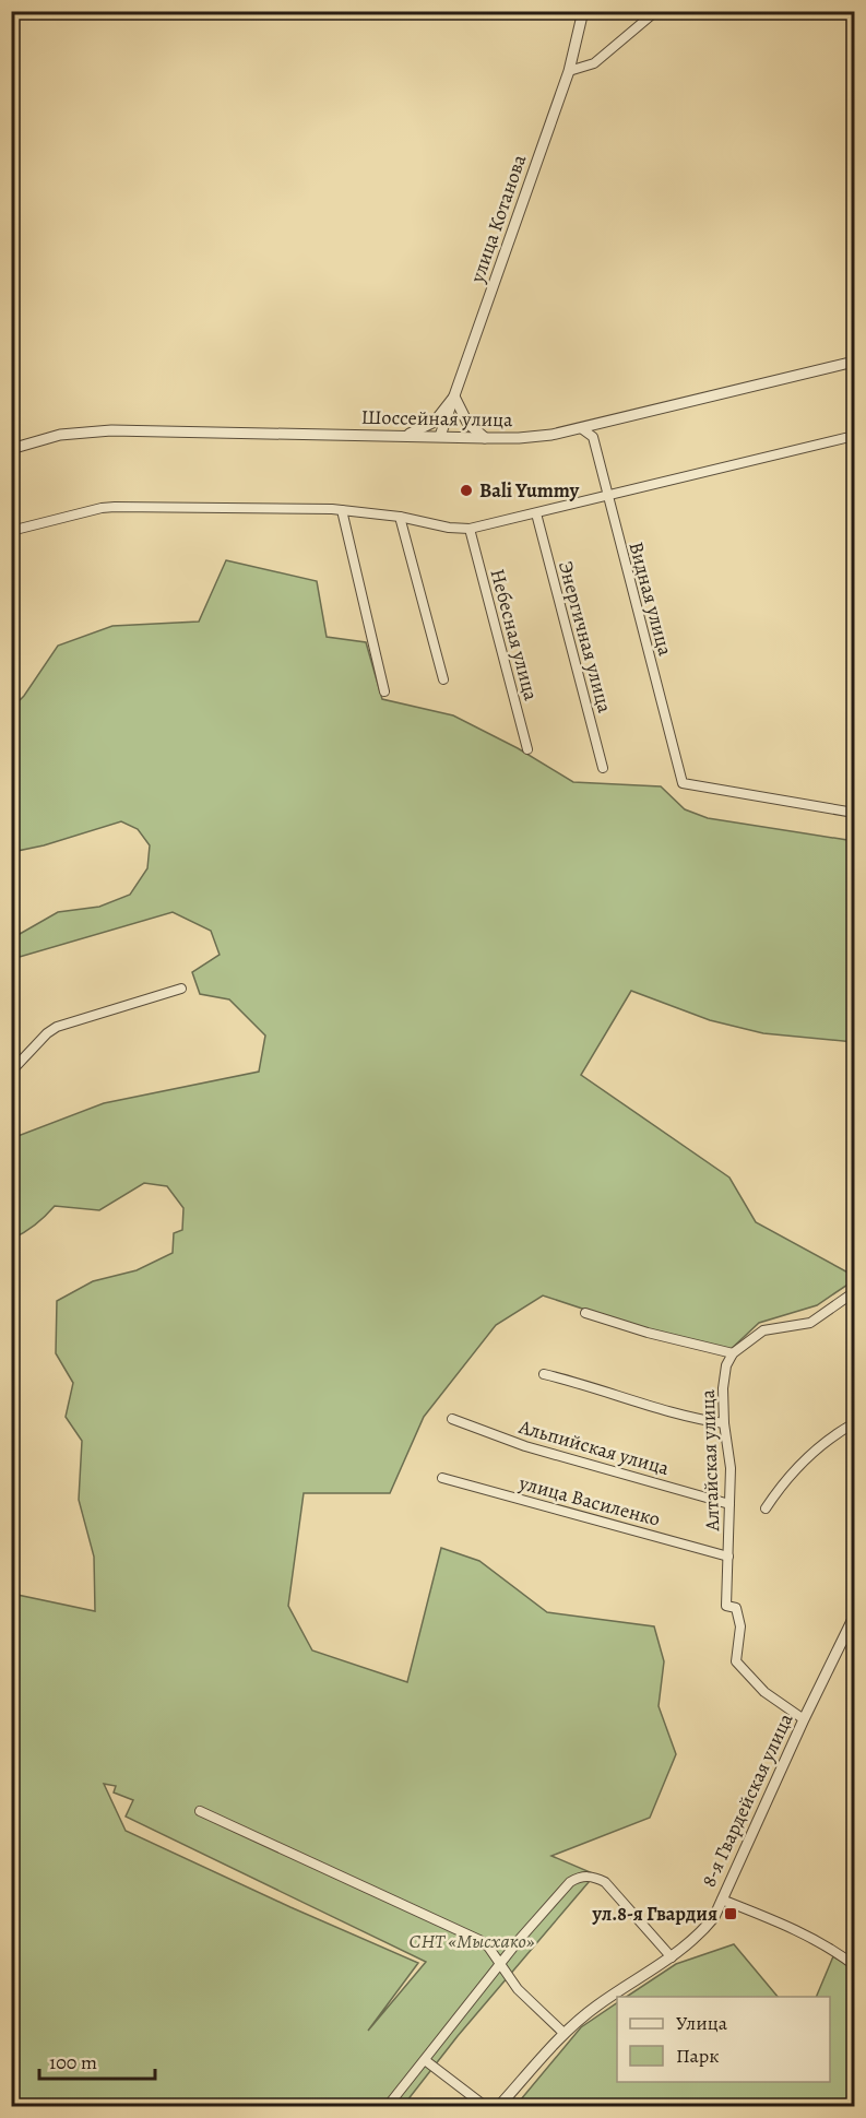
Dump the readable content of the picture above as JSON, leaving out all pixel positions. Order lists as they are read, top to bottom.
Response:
{
  "streets": {
    "street": [
      "улица Котанова",
      "Шоссейная улица",
      "Видная улица",
      "Небесная улица",
      "Энергичная улица",
      "Альпийская улица",
      "Алтайская улица",
      "улица Василенко",
      "8-я Гвардейская улица"
    ]
  },
  "crossings": [
    ["улица Котанова", "Шоссейная улица"],
    ["Шоссейная улица", "Видная улица"],
    ["Альпийская улица", "Алтайская улица"],
    ["Алтайская улица", "улица Василенко"],
    ["Алтайская улица", "8-я Гвардейская улица"]
  ],
  "parks": ["СНТ «Мысхако»"],
  "places": {
    "other": ["Bali Yummy"],
    "transit": ["ул.8-я Гвардия"]
  },
  "legend": ["Улица", "Парк"],
  "scale_bar": "100 m"
}
